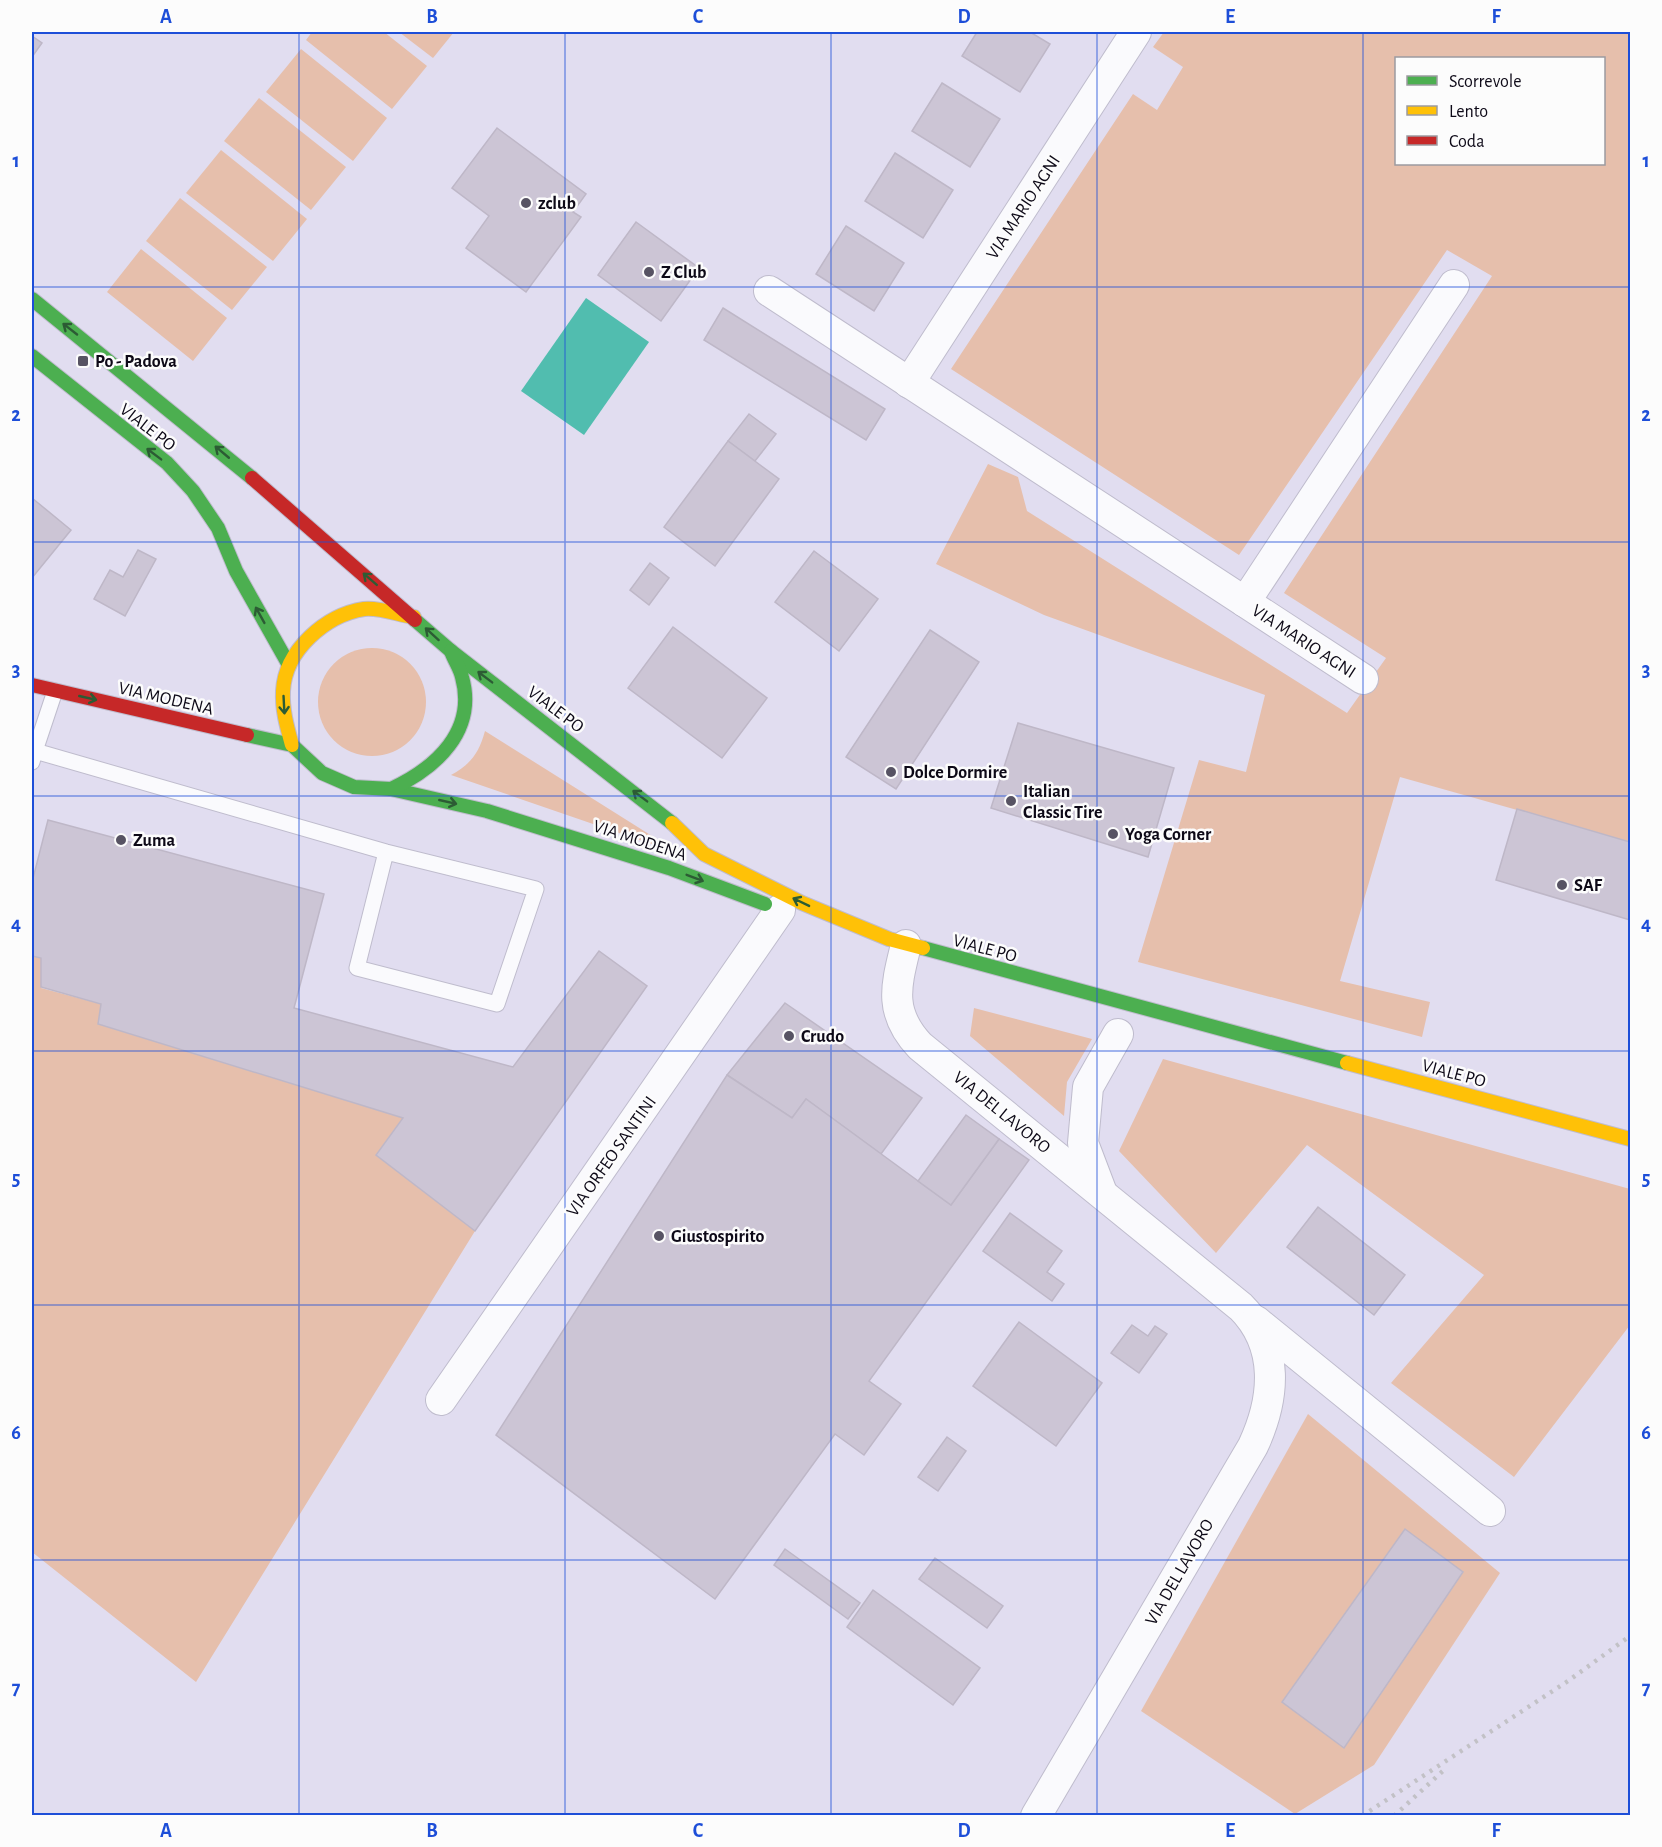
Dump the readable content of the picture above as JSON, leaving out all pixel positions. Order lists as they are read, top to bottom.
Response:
{
  "streets": {
    "main road": ["VIALE PO", "VIA MODENA"],
    "street": ["VIA MARIO AGNI", "VIA DEL LAVORO", "VIA ORFEO SANTINI"]
  },
  "crossings": [
    ["VIALE PO", "VIA MODENA"],
    ["VIALE PO", "VIA DEL LAVORO"],
    ["VIA MODENA", "VIA ORFEO SANTINI"]
  ],
  "one_way": ["VIALE PO", "VIA MODENA"],
  "places": {
    "other": [
      "zclub",
      "Z Club",
      "Dolce Dormire",
      "Italian Classic Tire",
      "Yoga Corner",
      "Zuma",
      "SAF",
      "Crudo",
      "Giustospirito"
    ],
    "transit": ["Po - Padova"]
  },
  "legend": ["Scorrevole", "Lento", "Coda"],
  "grid": {
    "columns": [
      "A",
      "B",
      "C",
      "D",
      "E",
      "F"
    ],
    "rows": [
      "1",
      "2",
      "3",
      "4",
      "5",
      "6",
      "7"
    ]
  }
}
